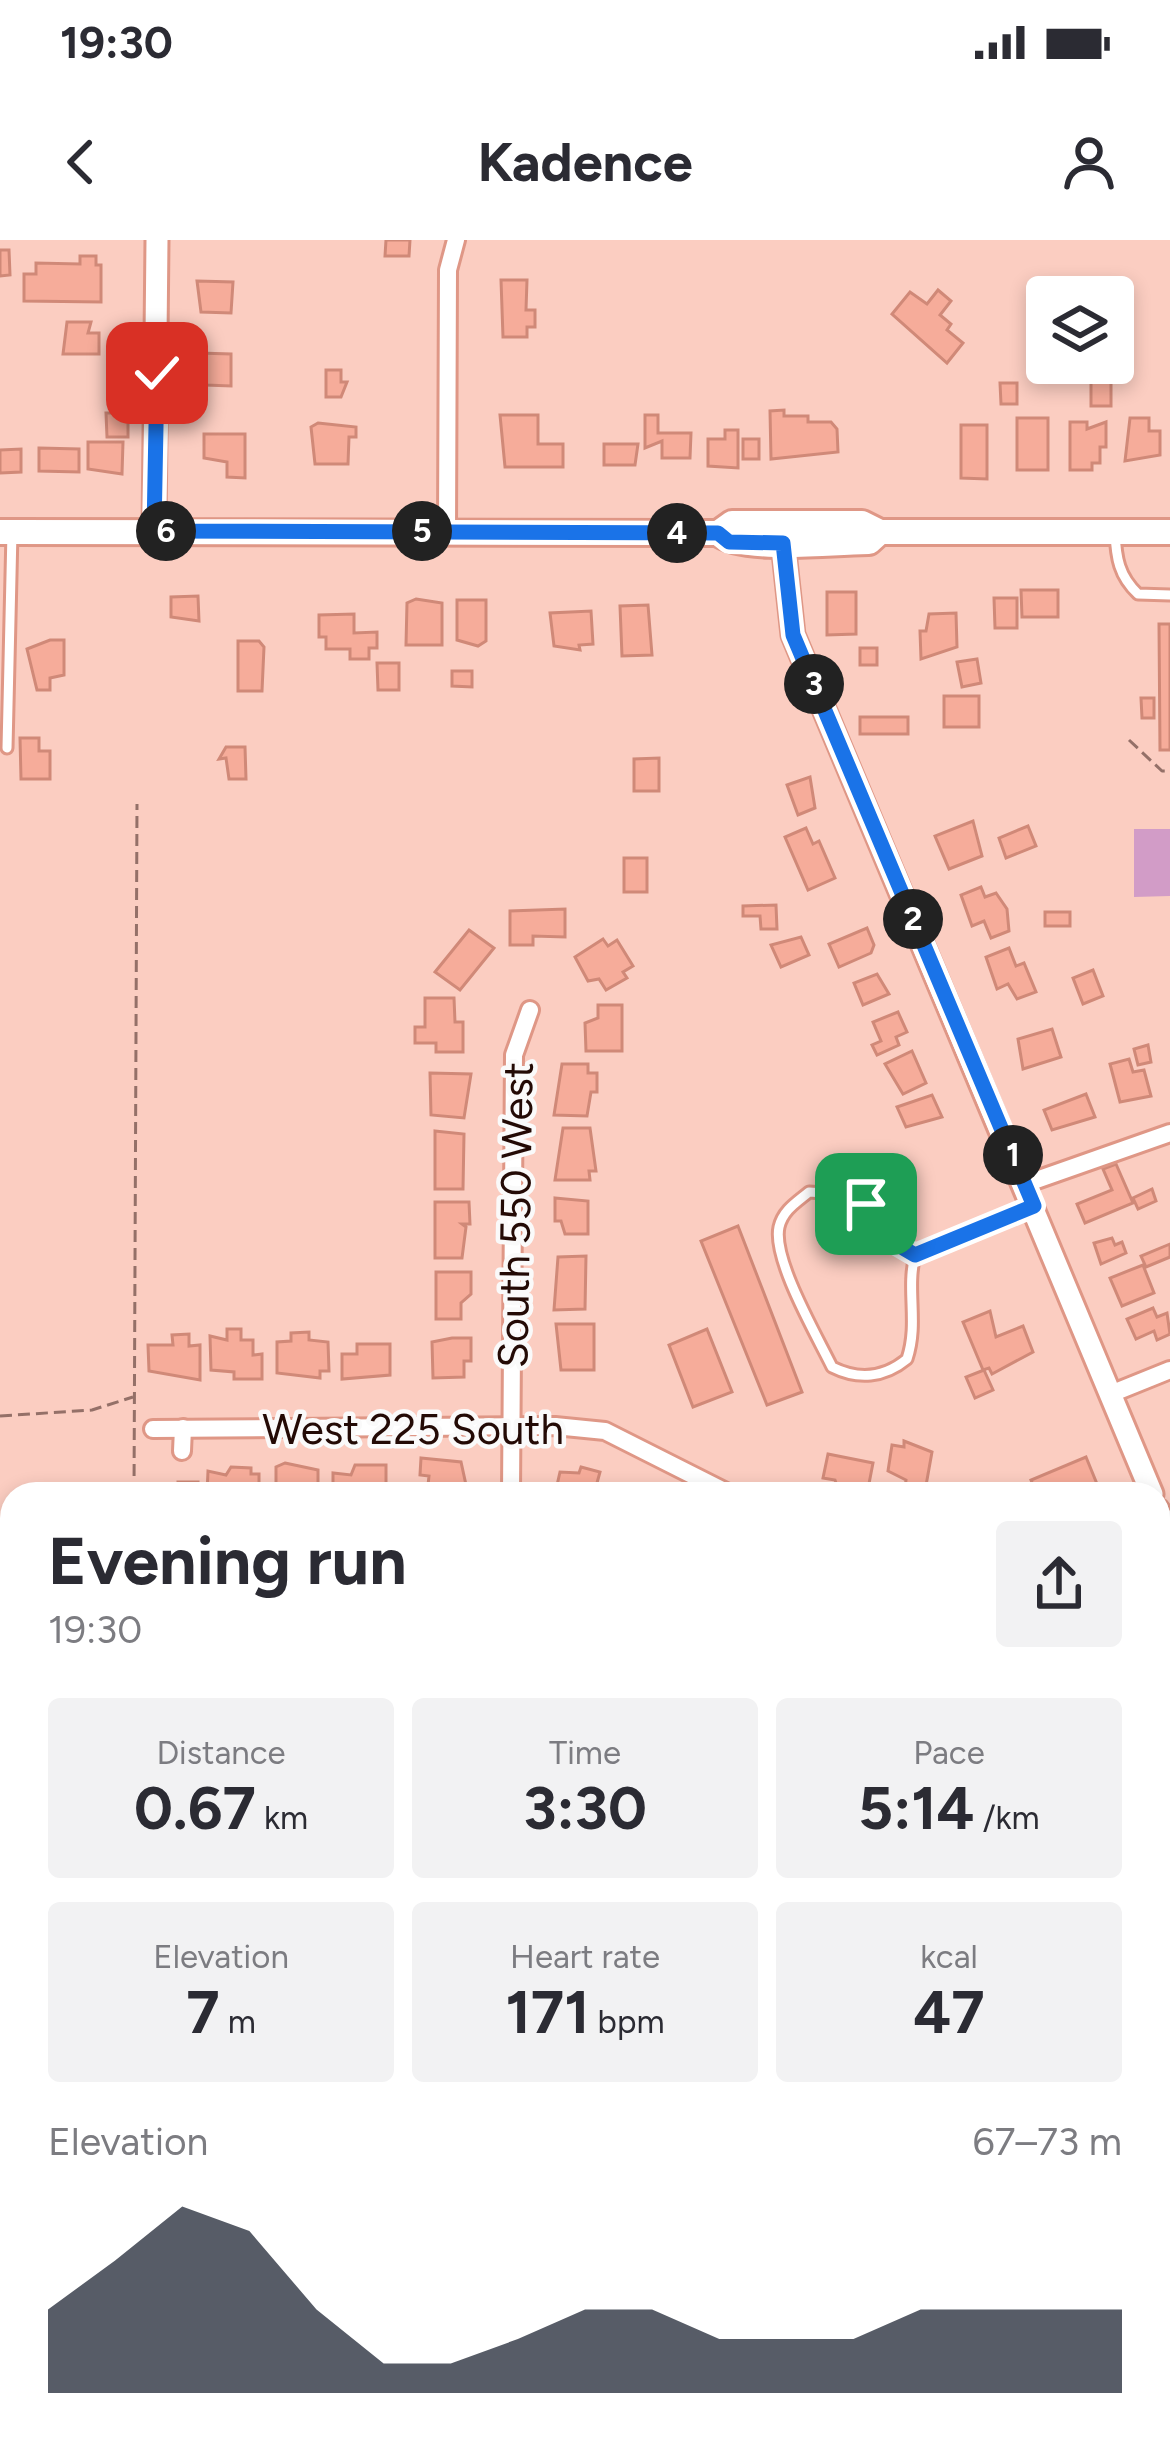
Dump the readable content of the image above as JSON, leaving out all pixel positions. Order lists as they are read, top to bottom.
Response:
{
  "streets": {
    "street": ["South 550 West", "West 225 South"]
  },
  "crossings": [
    ["South 550 West", "West 225 South"]
  ],
  "page": {
    "status": "19:30",
    "header": "Kadence",
    "pins": [
      "5",
      "6",
      "4",
      "3",
      "2",
      "1"
    ],
    "heading": ["Evening run", "19:30"],
    "stats": [
      ["Distance", "0.67 km"],
      ["Time", "3:30"],
      ["Pace", "5:14 /km"],
      ["Elevation", "7 m"],
      ["Heart rate", "171 bpm"],
      ["kcal", "47"]
    ],
    "chart": ["Elevation", "67–73 m"]
  }
}
